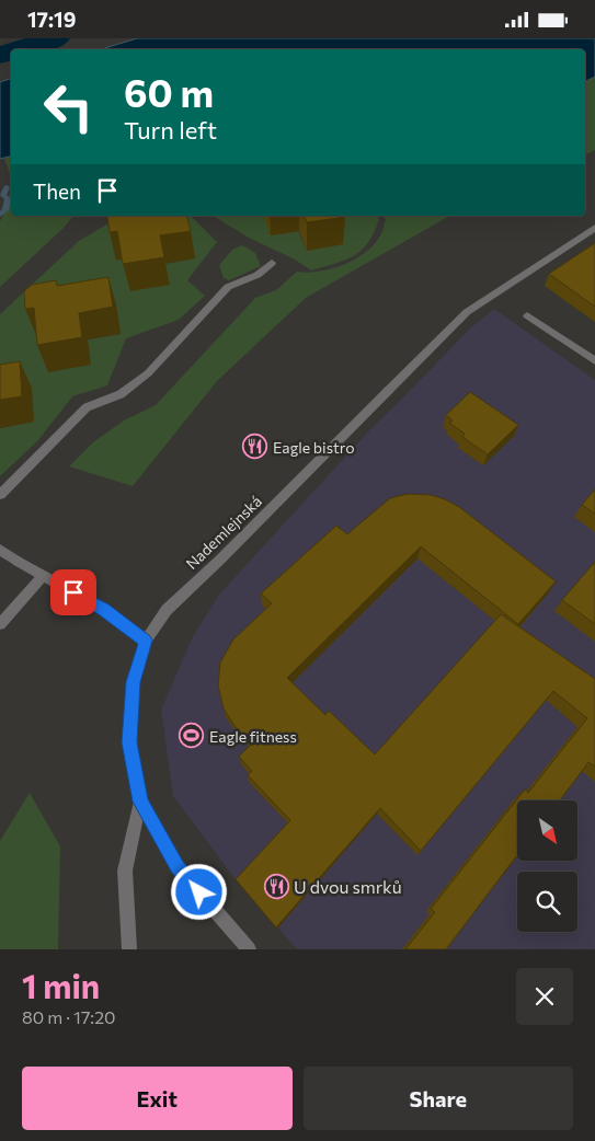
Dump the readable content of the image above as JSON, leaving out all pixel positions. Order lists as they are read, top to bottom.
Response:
{
  "streets": {
    "street": ["Nademlejnská"]
  },
  "places": {
    "restaurant": ["Eagle bistro", "U dvou smrků"],
    "sports": ["Eagle fitness"]
  },
  "north": "bottom right",
  "page": {
    "status": "17:19",
    "turn": ["60 m", "Turn left"],
    "then": "Then",
    "heading": ["1 min", "80 m · 17:20"],
    "buttons": ["Exit", "Share"]
  }
}
